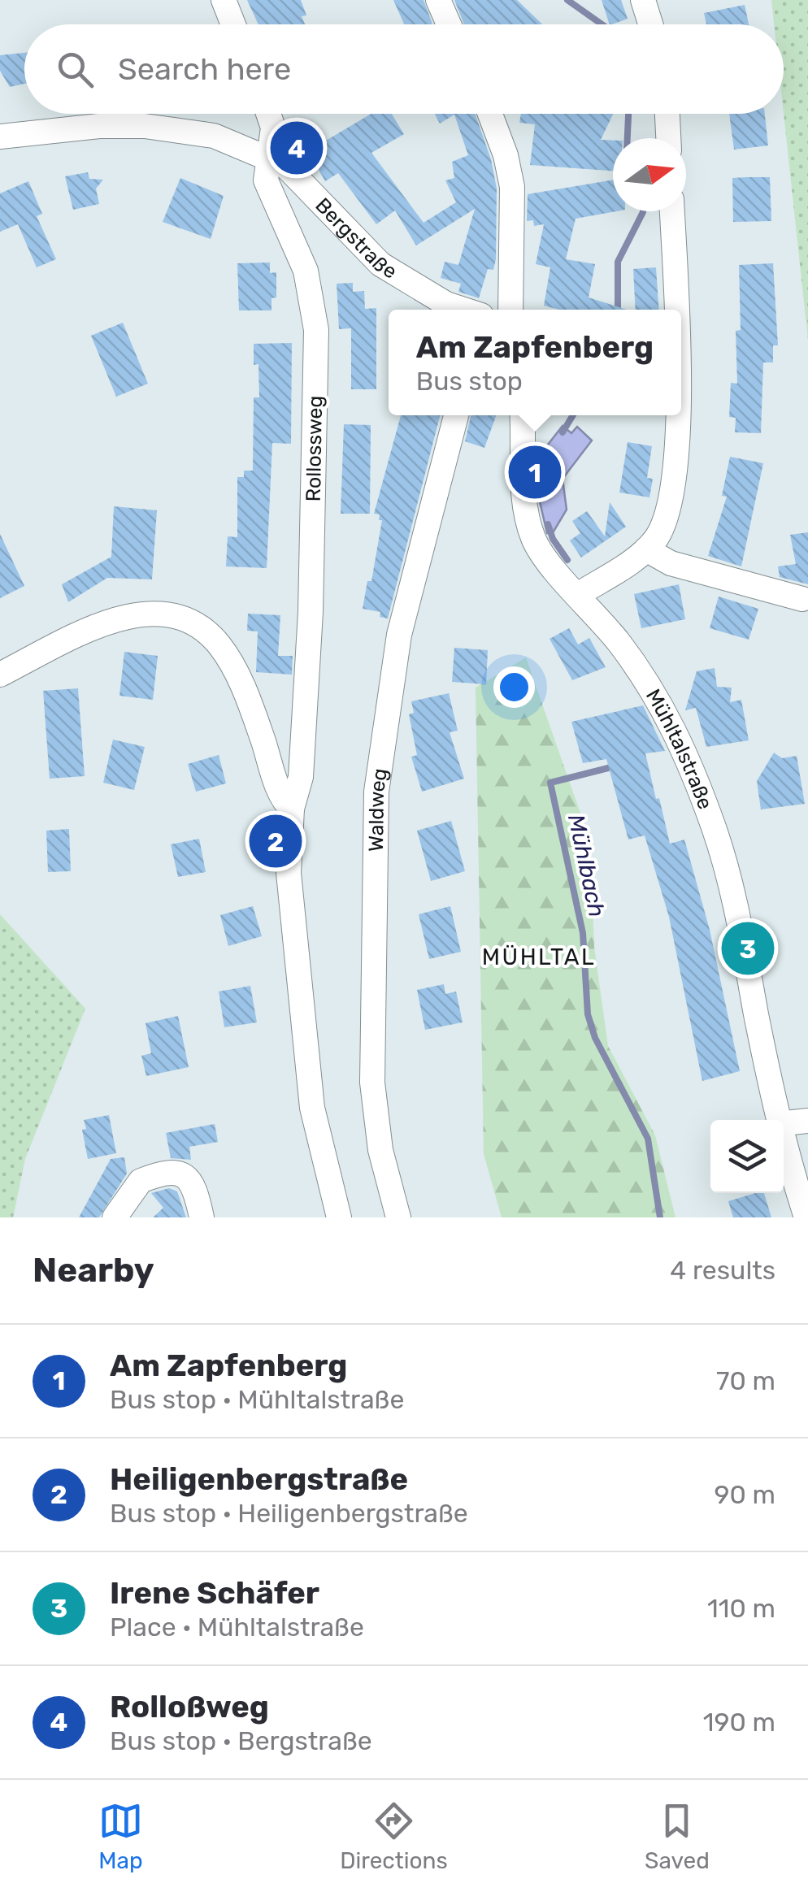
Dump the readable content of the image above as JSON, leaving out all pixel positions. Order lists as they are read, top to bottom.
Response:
{
  "streets": {
    "street": [
      "Bergstraße",
      "Rollossweg",
      "Mühltalstraße",
      "Waldweg"
    ]
  },
  "crossings": [
    ["Bergstraße", "Rollossweg"]
  ],
  "districts": ["MÜHLTAL"],
  "water": ["Mühlbach"],
  "north": "right",
  "page": {
    "search": "Search here",
    "pins": [
      "4",
      "1",
      "2",
      "3"
    ],
    "popup": ["Am Zapfenberg", "Bus stop"],
    "heading": ["Nearby", "4 results"],
    "list": [
      {
        "mark": "1",
        "name": "Am Zapfenberg",
        "note": "Bus stop · Mühltalstraße",
        "value": "70 m"
      },
      {
        "mark": "2",
        "name": "Heiligenbergstraße",
        "note": "Bus stop · Heiligenbergstraße",
        "value": "90 m"
      },
      {
        "mark": "3",
        "name": "Irene Schäfer",
        "note": "Place · Mühltalstraße",
        "value": "110 m"
      },
      {
        "mark": "4",
        "name": "Rolloßweg",
        "note": "Bus stop · Bergstraße",
        "value": "190 m"
      }
    ],
    "nav": ["Map", "Directions", "Saved"]
  }
}
